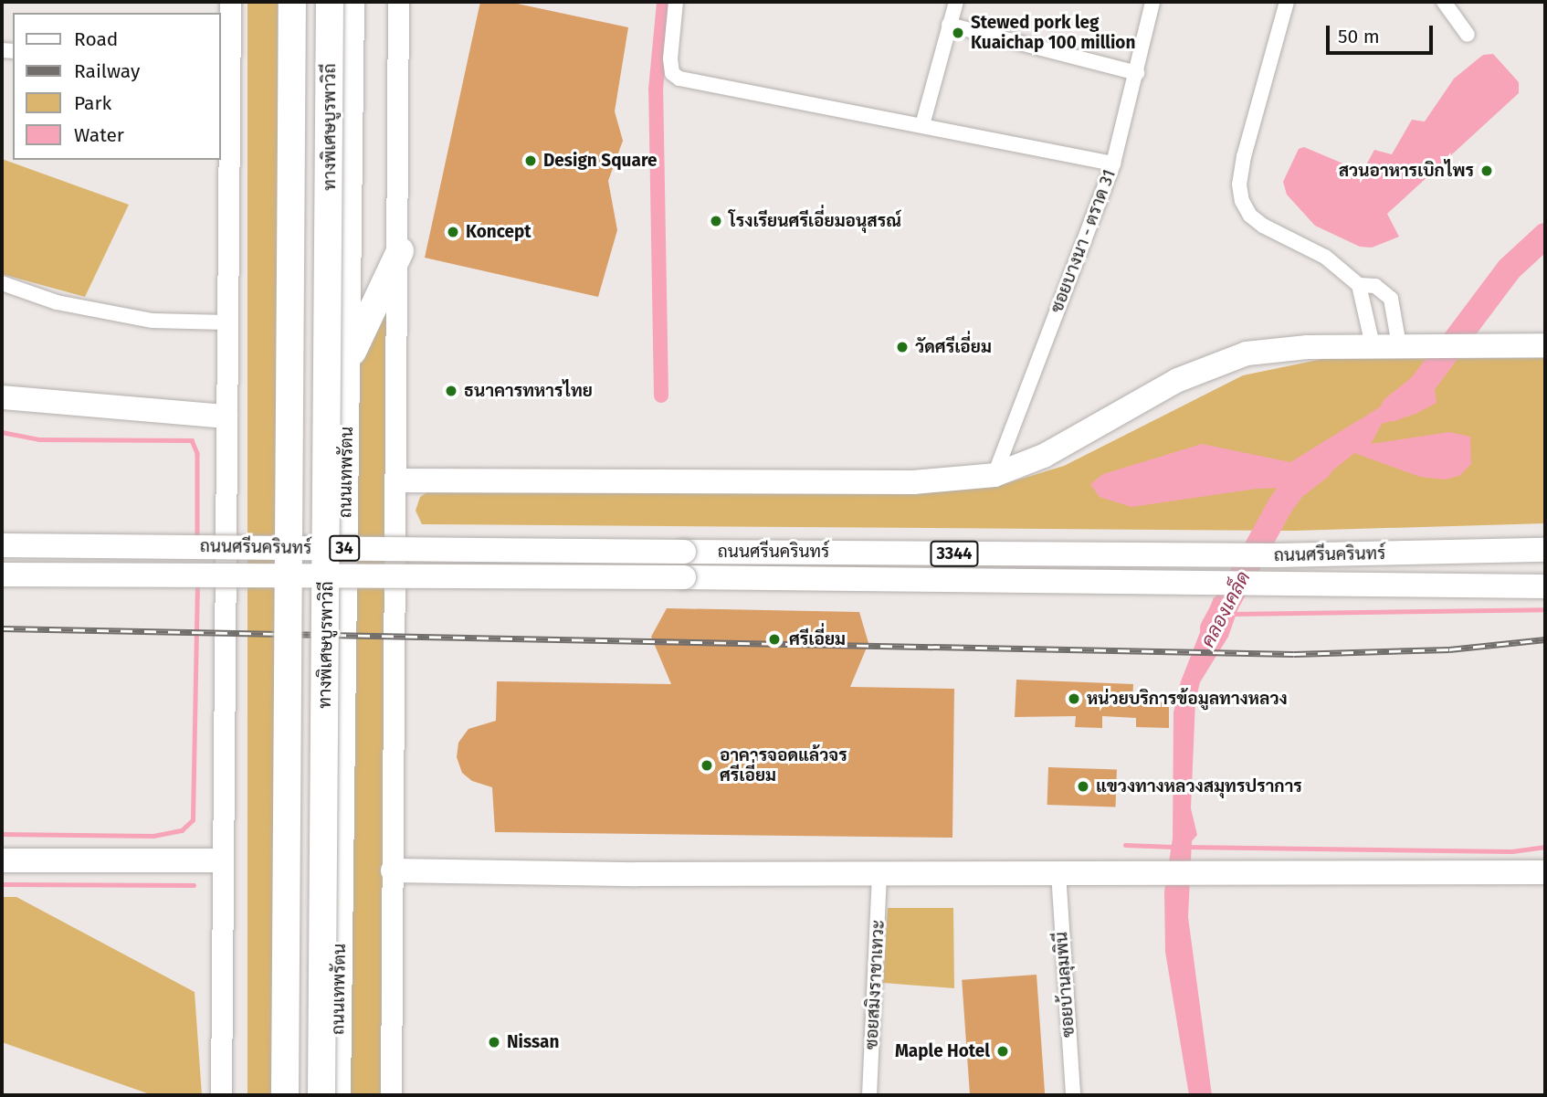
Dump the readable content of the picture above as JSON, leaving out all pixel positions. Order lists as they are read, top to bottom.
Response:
{
  "streets": {
    "highway": ["ทางพิเศษบูรพาวิถี", "ถนนเทพรัตน", "34"],
    "main road": ["ถนนศรีนครินทร์", "3344"],
    "street": ["ซอยบางนา - ตราด 31", "ซอยสมิงราชาเทวะ", "ซอยบ้านลุมพินี"]
  },
  "water": ["คลองเคล็ด"],
  "places": [
    "Stewed pork leg Kuaichap 100 million",
    "Design Square",
    "สวนอาหารเบิกไพร",
    "โรงเรียนศรีเอี่ยมอนุสรณ์",
    "Koncept",
    "วัดศรีเอี่ยม",
    "ธนาคารทหารไทย",
    "ศรีเอี่ยม",
    "หน่วยบริการข้อมูลทางหลวง",
    "อาคารจอดแล้วจร ศรีเอี่ยม",
    "แขวงทางหลวงสมุทรปราการ",
    "Nissan",
    "Maple Hotel"
  ],
  "legend": [
    "Road",
    "Railway",
    "Park",
    "Water"
  ],
  "scale_bar": "50 m"
}
